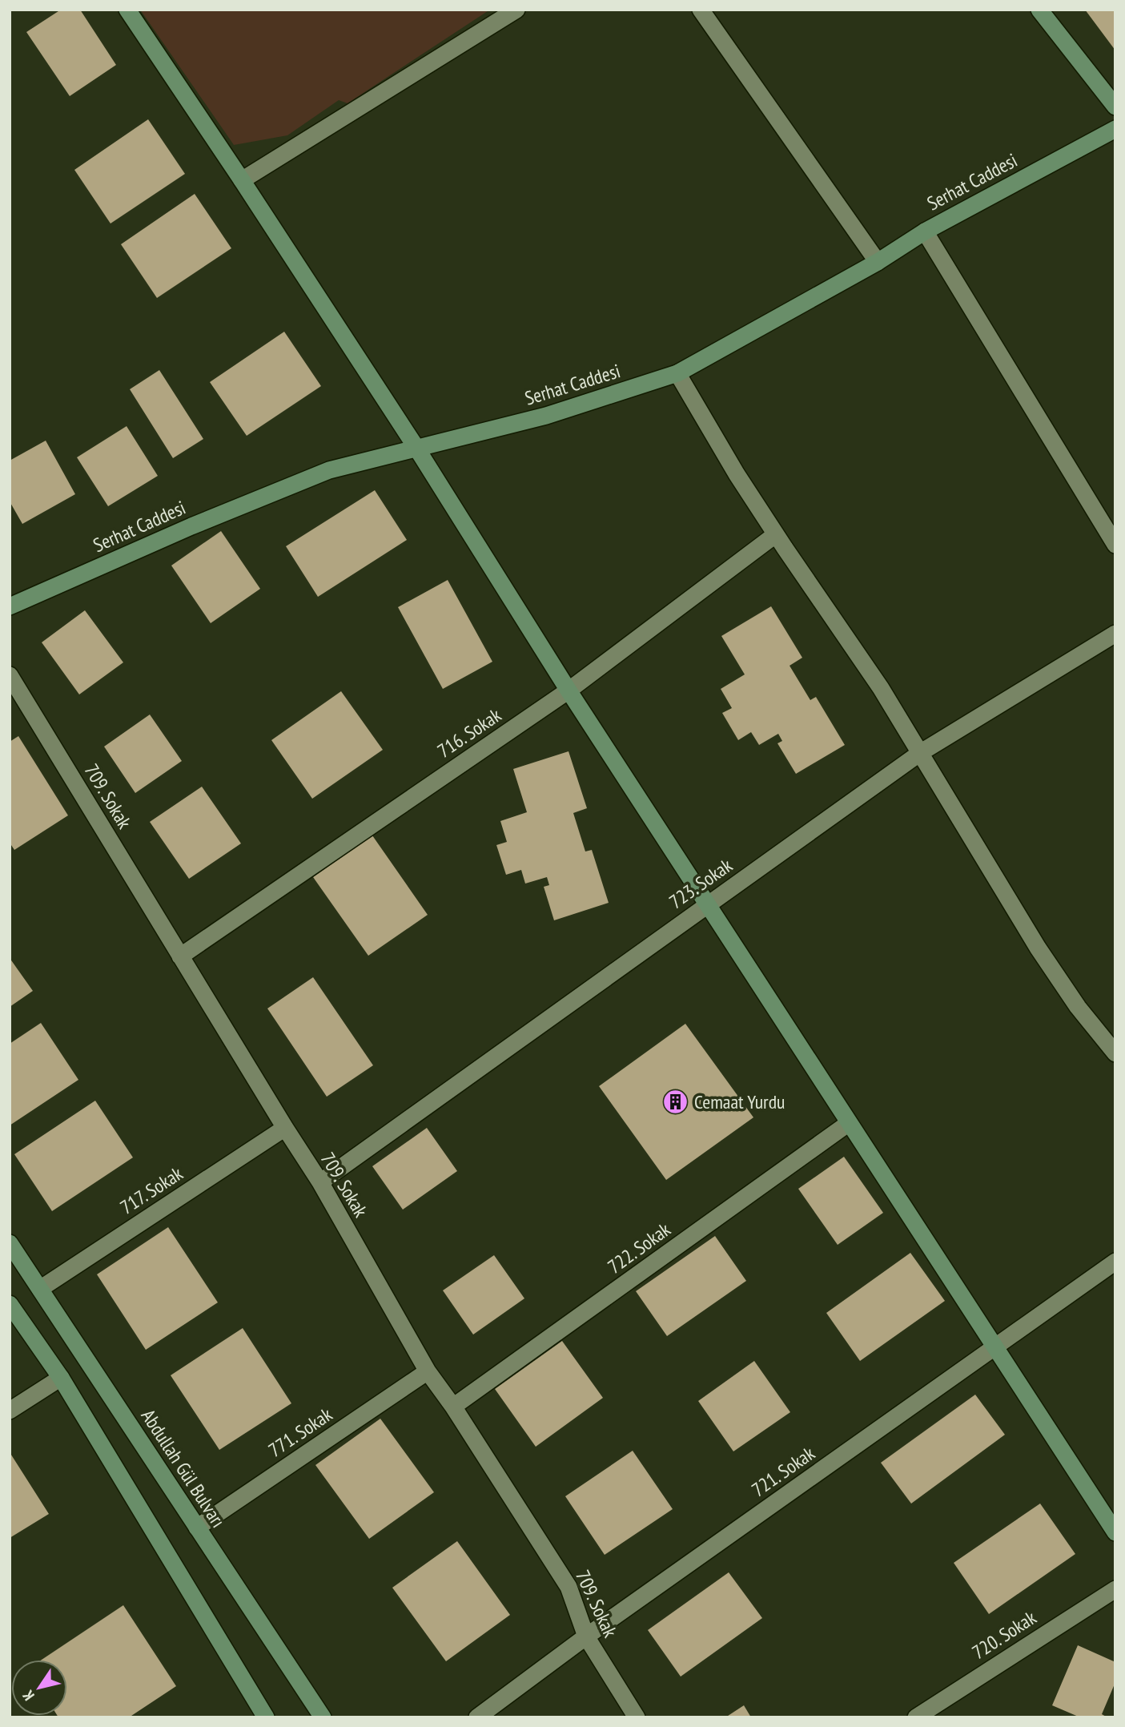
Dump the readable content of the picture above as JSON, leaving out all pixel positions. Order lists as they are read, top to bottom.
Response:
{
  "streets": {
    "street": [
      "Serhat Caddesi",
      "716. Sokak",
      "709. Sokak",
      "723. Sokak",
      "717. Sokak",
      "722. Sokak",
      "771. Sokak",
      "Abdullah Gül Bulvarı",
      "721. Sokak",
      "720. Sokak"
    ]
  },
  "crossings": [
    ["716. Sokak", "709. Sokak"],
    ["709. Sokak", "723. Sokak"],
    ["709. Sokak", "717. Sokak"],
    ["709. Sokak", "722. Sokak"],
    ["709. Sokak", "771. Sokak"],
    ["709. Sokak", "721. Sokak"],
    ["717. Sokak", "Abdullah Gül Bulvarı"],
    ["771. Sokak", "Abdullah Gül Bulvarı"]
  ],
  "places": {
    "building": ["Cemaat Yurdu"]
  },
  "north": "bottom left"
}
